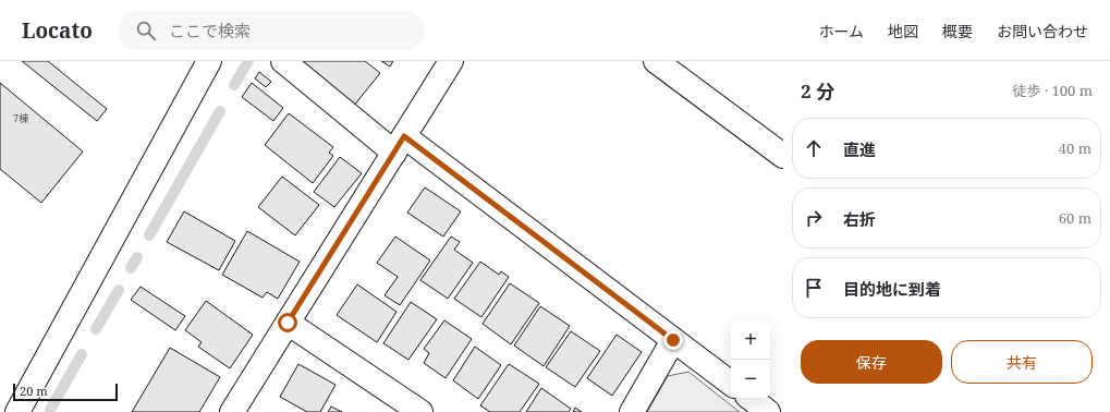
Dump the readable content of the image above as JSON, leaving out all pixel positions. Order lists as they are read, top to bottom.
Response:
{
  "house_numbers": ["7棟"],
  "scale_bar": "20 m",
  "page": {
    "header": "Locato",
    "search": "ここで検索",
    "nav": [
      "ホーム",
      "地図",
      "概要",
      "お問い合わせ"
    ],
    "heading": ["2 分", "徒歩 · 100 m"],
    "list": [
      ["直進", "40 m"],
      ["右折", "60 m"],
      "目的地に到着"
    ],
    "map_buttons": ["+", "−"],
    "buttons": ["保存", "共有"],
    "scale": "20 m"
  }
}
